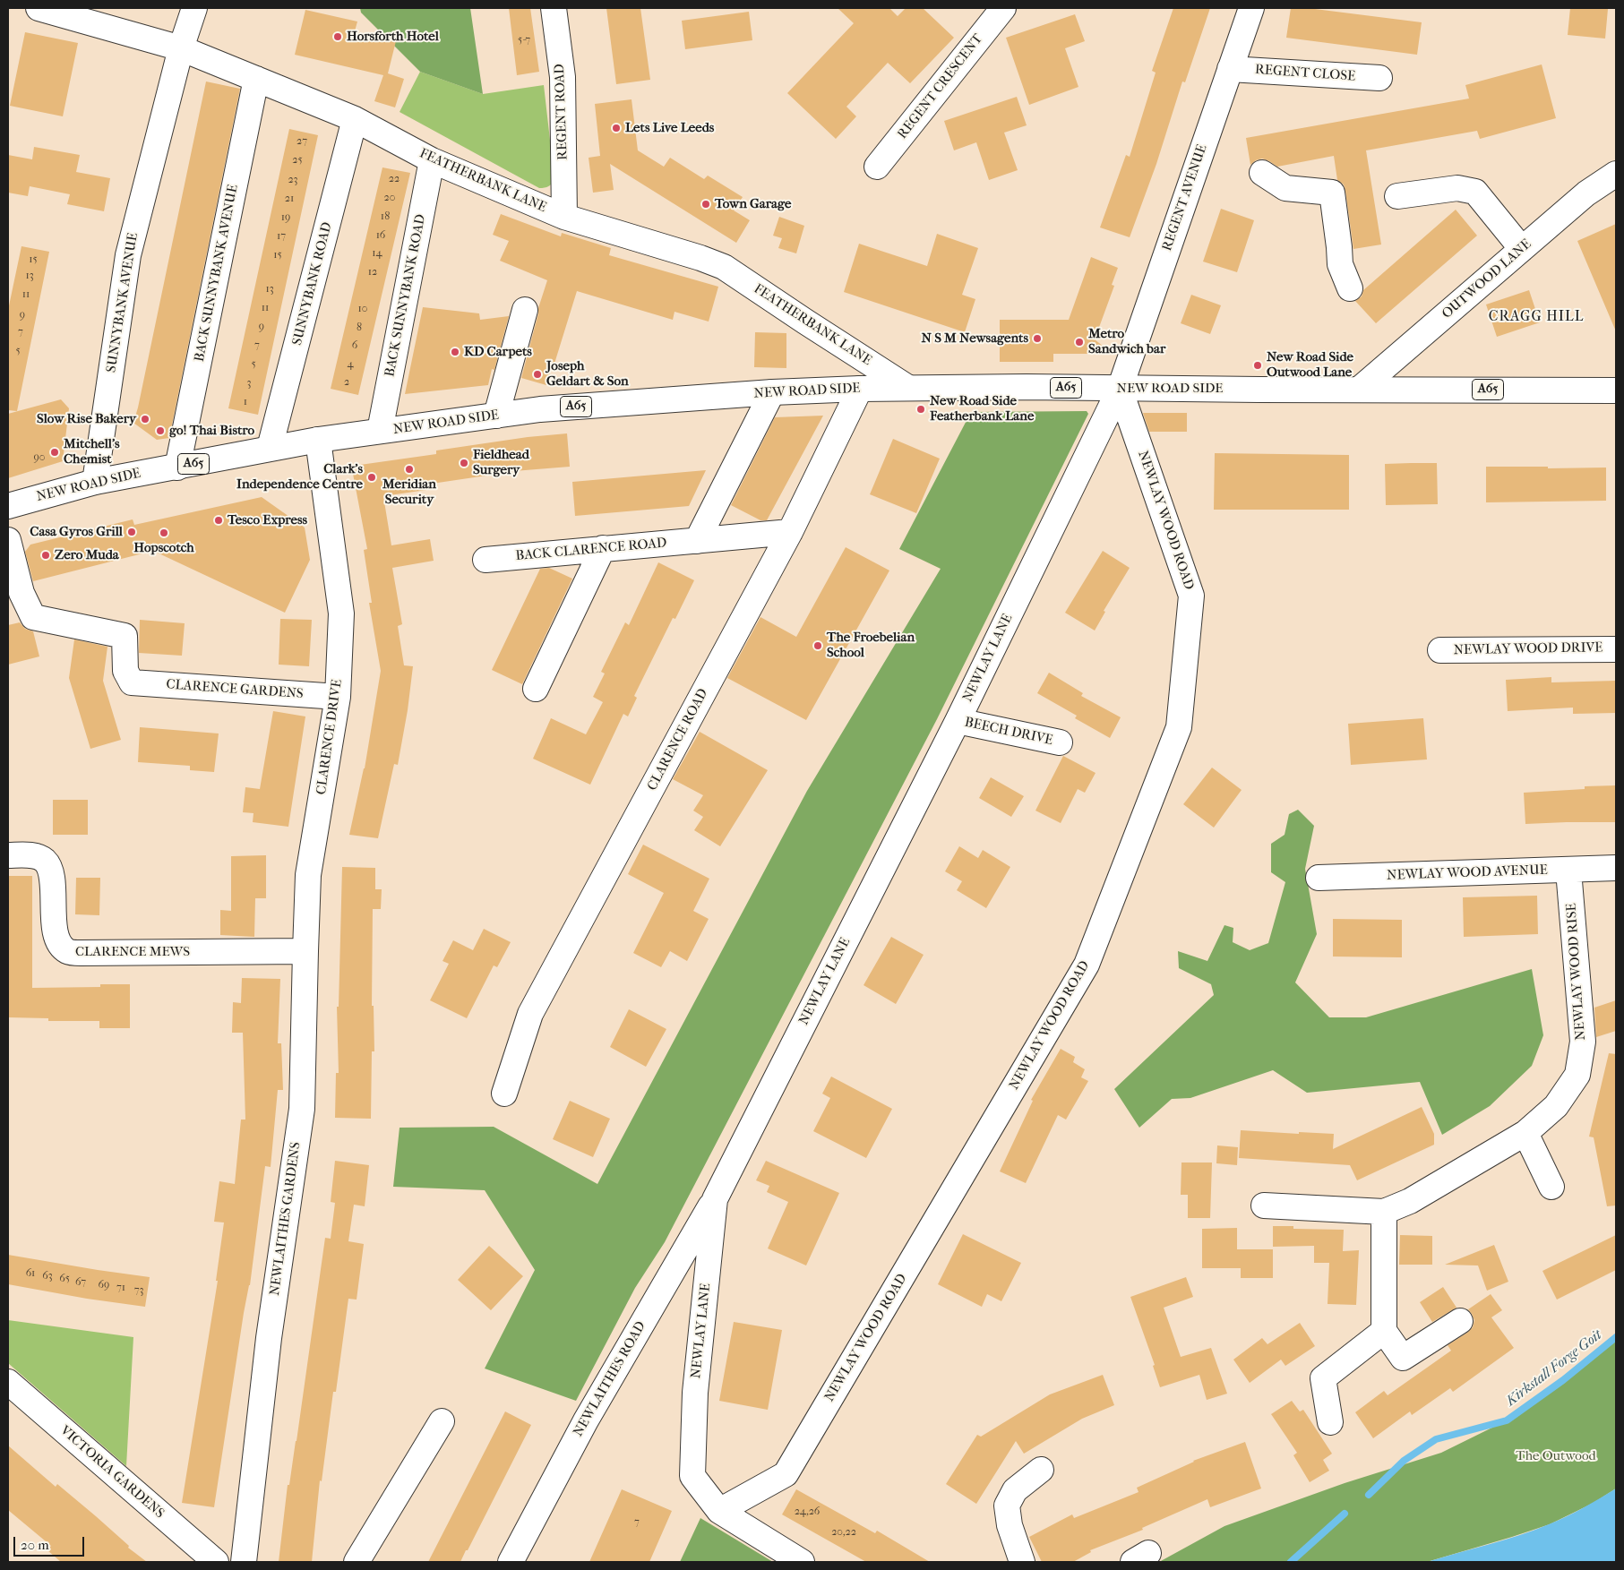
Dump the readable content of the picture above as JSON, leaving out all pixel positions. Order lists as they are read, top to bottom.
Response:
{
  "streets": {
    "street": [
      "REGENT CLOSE",
      "REGENT CRESCENT",
      "REGENT ROAD",
      "FEATHERBANK LANE",
      "REGENT AVENUE",
      "BACK SUNNYBANK AVENUE",
      "OUTWOOD LANE",
      "SUNNYBANK ROAD",
      "BACK SUNNYBANK ROAD",
      "SUNNYBANK AVENUE",
      "A65",
      "NEW ROAD SIDE",
      "NEWLAY WOOD ROAD",
      "BACK CLARENCE ROAD",
      "NEWLAY WOOD DRIVE",
      "NEWLAY LANE",
      "CLARENCE GARDENS",
      "BEECH DRIVE",
      "CLARENCE DRIVE",
      "CLARENCE ROAD",
      "NEWLAY WOOD AVENUE",
      "CLARENCE MEWS",
      "NEWLAY WOOD RISE",
      "NEWLAITHES GARDENS",
      "NEWLAITHES ROAD",
      "VICTORIA GARDENS"
    ]
  },
  "crossings": [
    ["REGENT CLOSE", "REGENT AVENUE"],
    ["REGENT ROAD", "FEATHERBANK LANE"],
    ["FEATHERBANK LANE", "BACK SUNNYBANK AVENUE"],
    ["FEATHERBANK LANE", "SUNNYBANK ROAD"],
    ["FEATHERBANK LANE", "BACK SUNNYBANK ROAD"],
    ["FEATHERBANK LANE", "SUNNYBANK AVENUE"],
    ["FEATHERBANK LANE", "NEW ROAD SIDE"],
    ["REGENT AVENUE", "NEW ROAD SIDE"],
    ["REGENT AVENUE", "NEWLAY WOOD ROAD"],
    ["REGENT AVENUE", "NEWLAY LANE"],
    ["BACK SUNNYBANK AVENUE", "NEW ROAD SIDE"],
    ["OUTWOOD LANE", "NEW ROAD SIDE"],
    ["SUNNYBANK ROAD", "NEW ROAD SIDE"],
    ["BACK SUNNYBANK ROAD", "NEW ROAD SIDE"],
    ["SUNNYBANK AVENUE", "NEW ROAD SIDE"],
    ["NEW ROAD SIDE", "NEWLAY WOOD ROAD"],
    ["NEW ROAD SIDE", "NEWLAY LANE"],
    ["NEW ROAD SIDE", "CLARENCE DRIVE"],
    ["NEW ROAD SIDE", "CLARENCE ROAD"],
    ["NEWLAY WOOD ROAD", "NEWLAY LANE"],
    ["BACK CLARENCE ROAD", "CLARENCE ROAD"],
    ["NEWLAY LANE", "BEECH DRIVE"],
    ["NEWLAY LANE", "NEWLAITHES ROAD"],
    ["CLARENCE GARDENS", "CLARENCE DRIVE"],
    ["CLARENCE DRIVE", "NEWLAITHES GARDENS"],
    ["NEWLAY WOOD AVENUE", "NEWLAY WOOD RISE"],
    ["CLARENCE MEWS", "NEWLAITHES GARDENS"]
  ],
  "districts": ["CRAGG HILL"],
  "water": ["Kirkstall Forge Goit"],
  "parks": ["The Outwood"],
  "places": [
    "Horsforth Hotel",
    "Lets Live Leeds",
    "Town Garage",
    "N S M Newsagents",
    "Metro Sandwich bar",
    "KD Carpets",
    "New Road Side Outwood Lane",
    "Joseph Geldart & Son",
    "New Road Side Featherbank Lane",
    "Slow Rise Bakery",
    "go! Thai Bistro",
    "Mitchell's Chemist",
    "Fieldhead Surgery",
    "Meridian Security",
    "Clark's Independence Centre",
    "Tesco Express",
    "Casa Gyros Grill",
    "Hopscotch",
    "Zero Muda",
    "The Froebelian School"
  ],
  "house_numbers": [
    "5-7",
    "27",
    "25",
    "22",
    "23",
    "20",
    "21",
    "18",
    "19",
    "16",
    "17",
    "14",
    "15",
    "15",
    "12",
    "13",
    "13",
    "11",
    "11",
    "10",
    "9",
    "9",
    "8",
    "7",
    "7",
    "6",
    "5",
    "5",
    "4",
    "2",
    "3",
    "1",
    "90",
    "61",
    "63",
    "65",
    "67",
    "69",
    "71",
    "73",
    "24,26",
    "7",
    "20,22"
  ],
  "scale_bar": "20 m"
}
